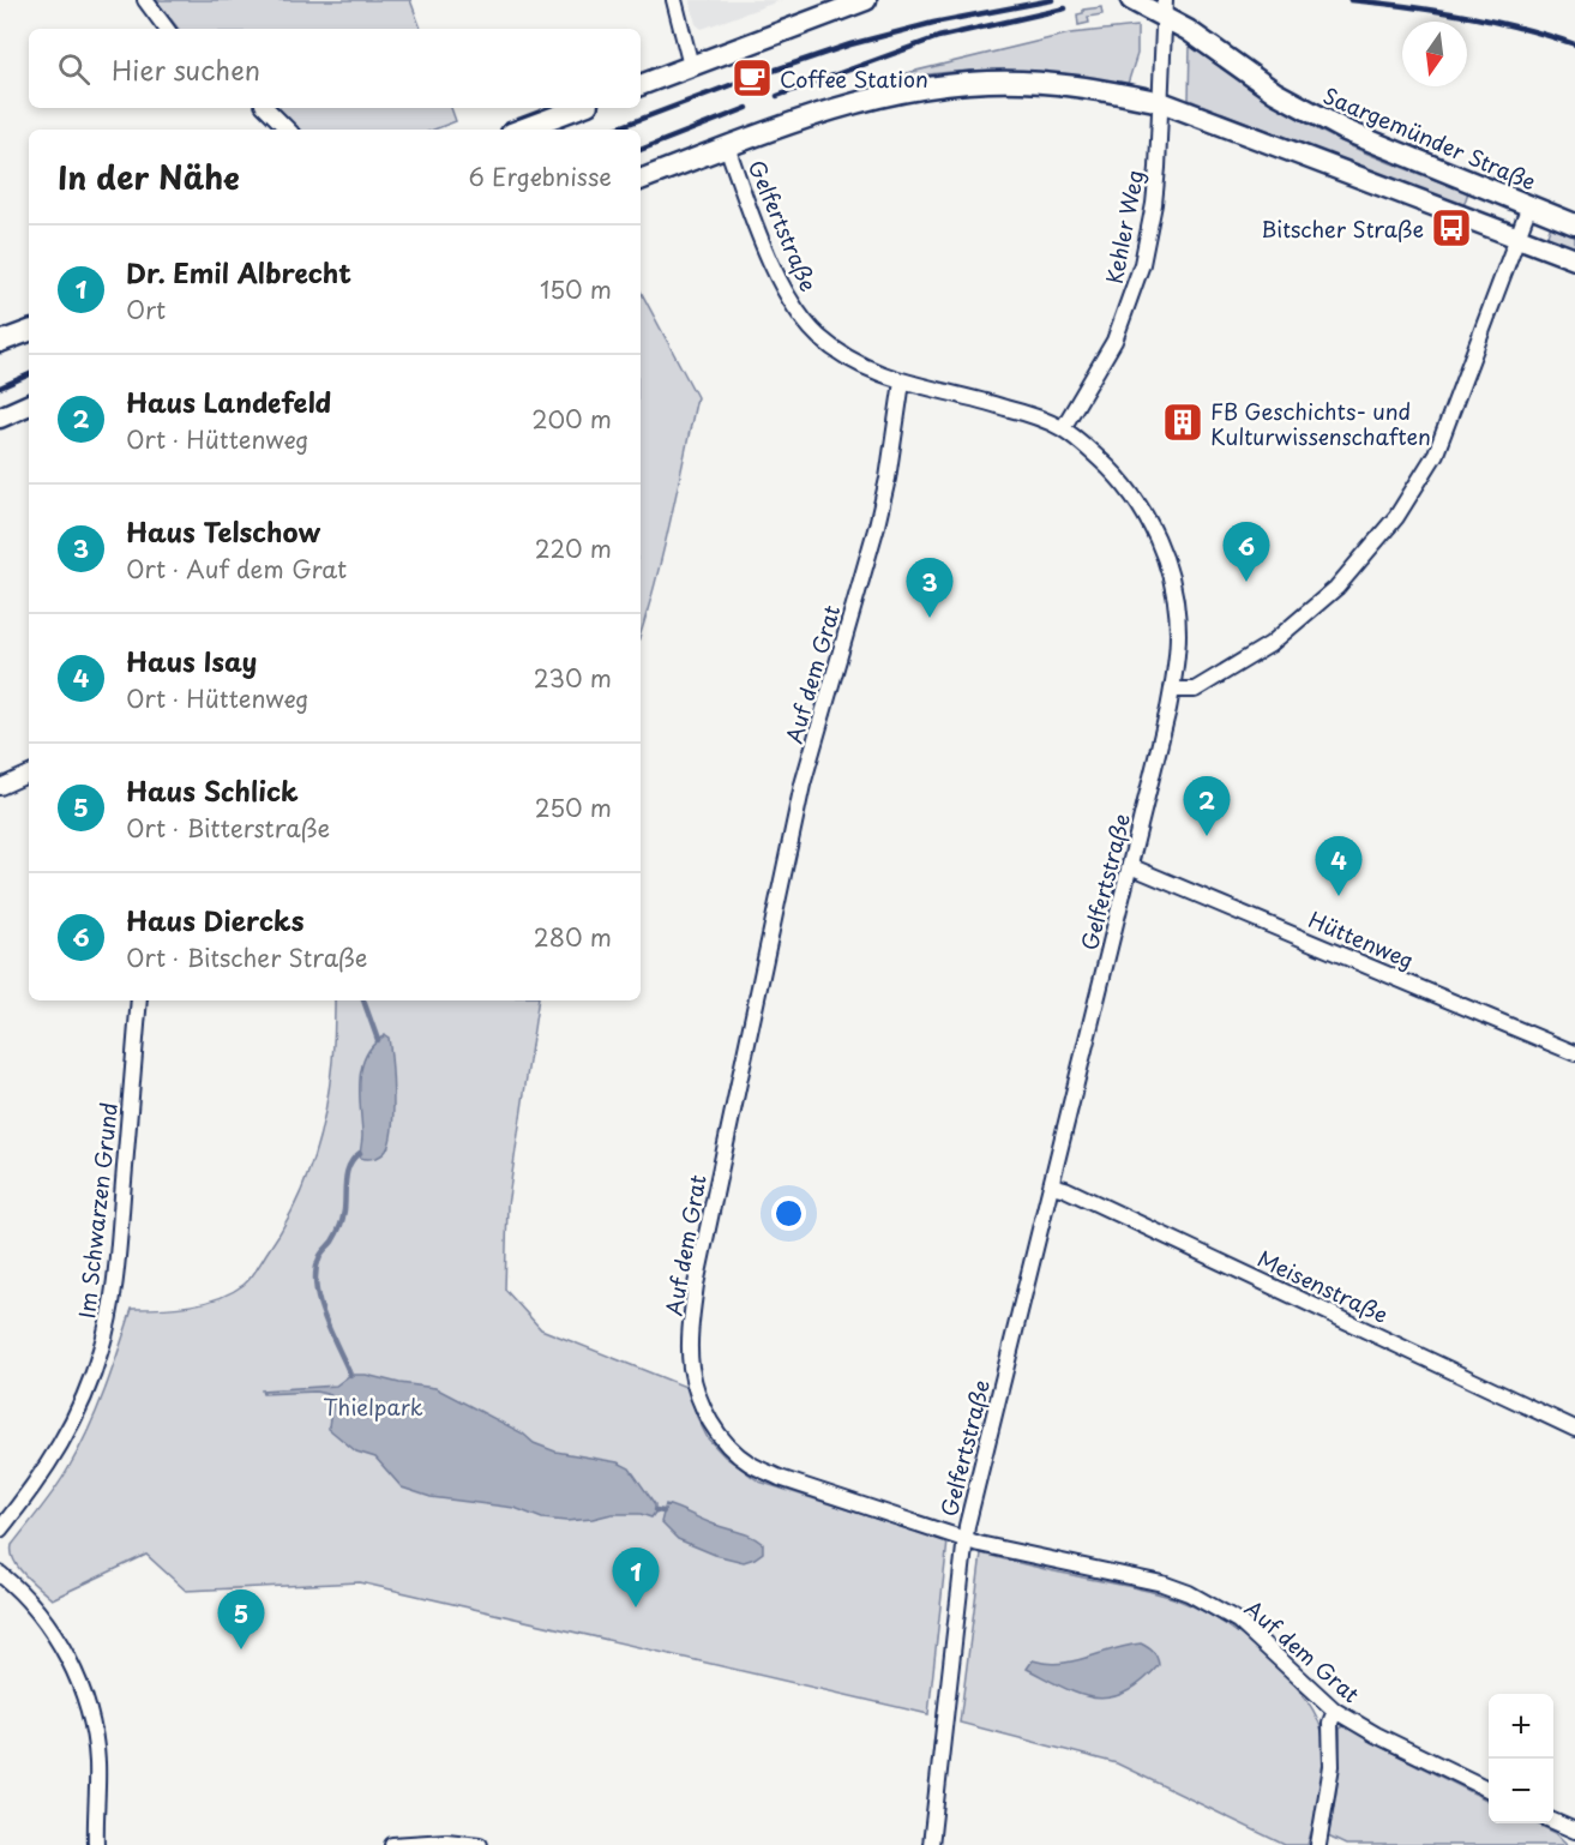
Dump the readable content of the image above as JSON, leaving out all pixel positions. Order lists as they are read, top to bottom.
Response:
{
  "streets": {
    "main road": ["Saargemünder Straße"],
    "street": [
      "Gelfertstraße",
      "Kehler Weg",
      "Auf dem Grat",
      "Hüttenweg",
      "Im Schwarzen Grund",
      "Meisenstraße"
    ]
  },
  "crossings": [
    ["Saargemünder Straße", "Kehler Weg"],
    ["Gelfertstraße", "Kehler Weg"],
    ["Gelfertstraße", "Auf dem Grat"],
    ["Gelfertstraße", "Hüttenweg"],
    ["Gelfertstraße", "Meisenstraße"]
  ],
  "parks": ["Thielpark"],
  "places": {
    "cafe": ["Coffee Station"],
    "bus stop": ["Bitscher Straße"],
    "building": ["FB Geschichts- und Kulturwissenschaften"]
  },
  "north": "bottom",
  "page": {
    "search": "Hier suchen",
    "heading": ["In der Nähe", "6 Ergebnisse"],
    "list": [
      {
        "mark": "1",
        "name": "Dr. Emil Albrecht",
        "note": "Ort",
        "value": "150 m"
      },
      {
        "mark": "2",
        "name": "Haus Landefeld",
        "note": "Ort · Hüttenweg",
        "value": "200 m"
      },
      {
        "mark": "3",
        "name": "Haus Telschow",
        "note": "Ort · Auf dem Grat",
        "value": "220 m"
      },
      {
        "mark": "4",
        "name": "Haus Isay",
        "note": "Ort · Hüttenweg",
        "value": "230 m"
      },
      {
        "mark": "5",
        "name": "Haus Schlick",
        "note": "Ort · Bitterstraße",
        "value": "250 m"
      },
      {
        "mark": "6",
        "name": "Haus Diercks",
        "note": "Ort · Bitscher Straße",
        "value": "280 m"
      }
    ],
    "pins": [
      "6",
      "3",
      "2",
      "4",
      "1",
      "5"
    ],
    "map_buttons": ["+", "−"]
  }
}
